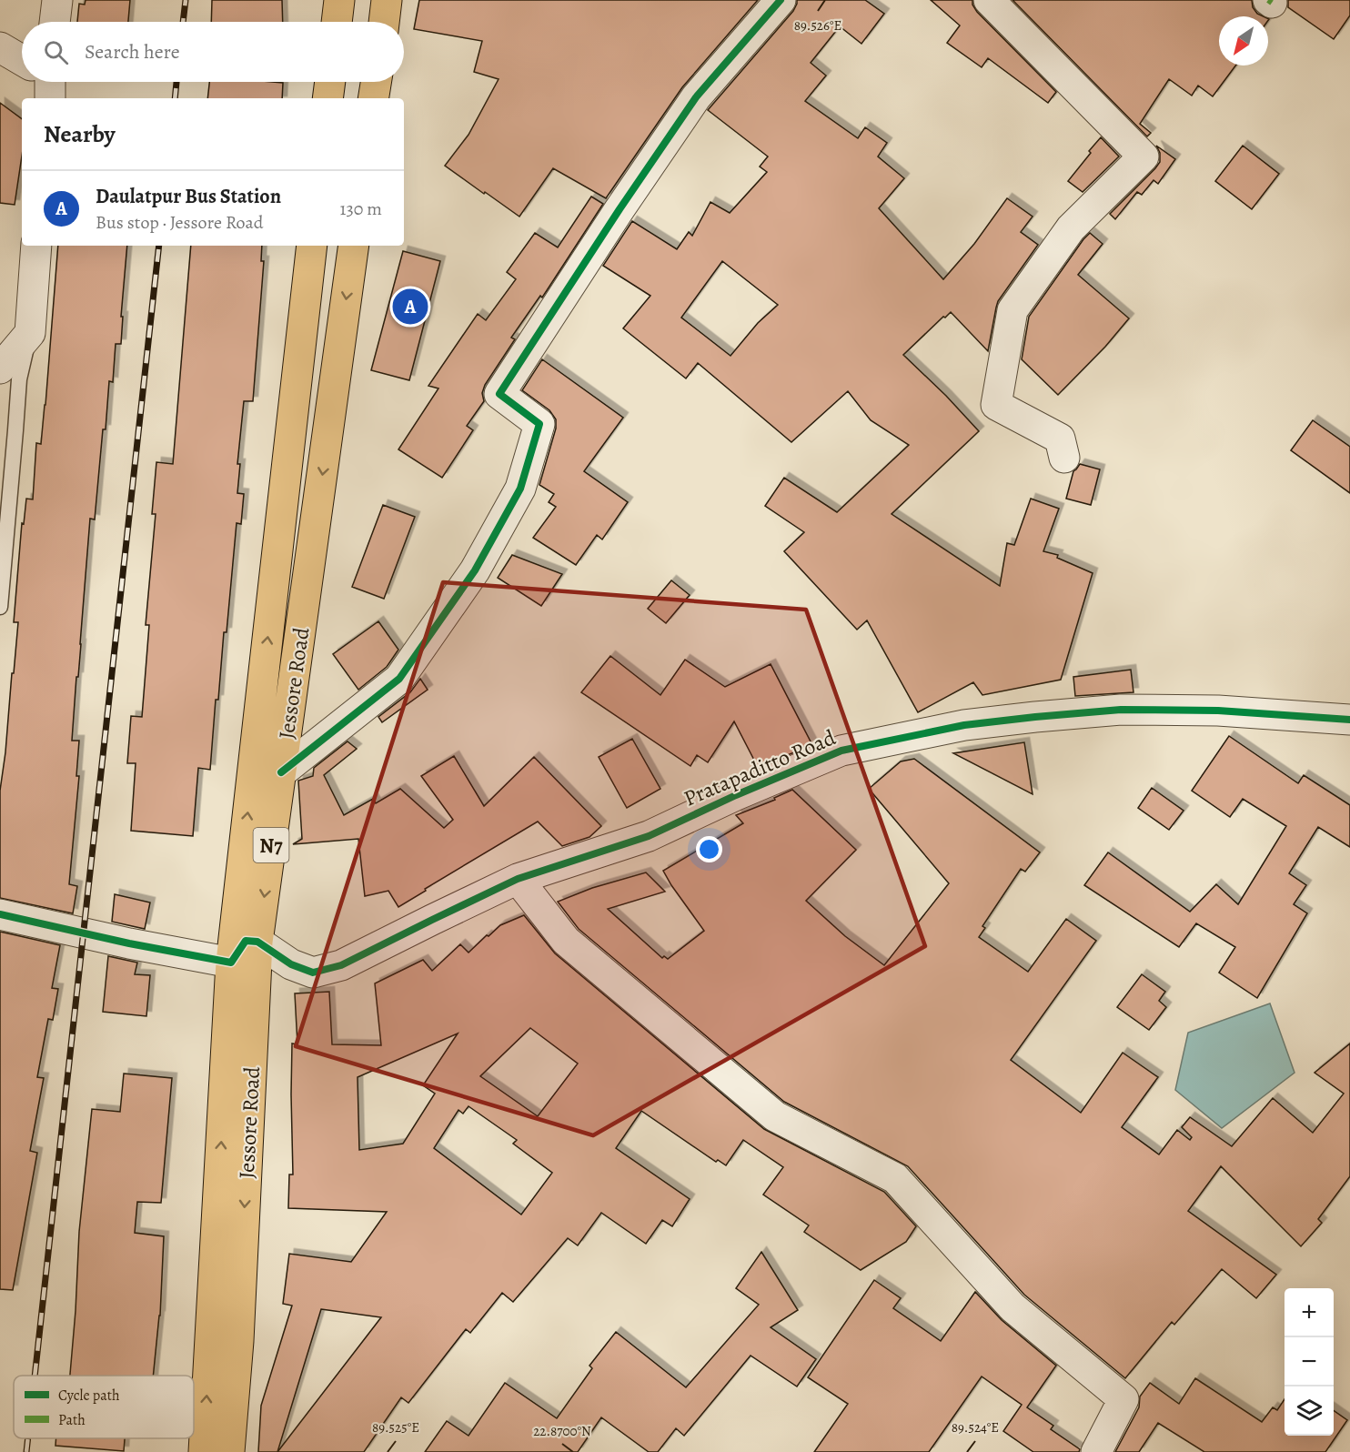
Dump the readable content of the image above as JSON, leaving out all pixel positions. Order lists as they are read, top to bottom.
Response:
{
  "streets": {
    "highway": ["Jessore Road", "N7"],
    "street": ["Pratapaditto Road"]
  },
  "crossings": [
    ["Jessore Road", "Pratapaditto Road"]
  ],
  "legend": ["Cycle path", "Path"],
  "north": "bottom left",
  "page": {
    "search": "Search here",
    "heading": "Nearby",
    "list": [
      {
        "mark": "A",
        "name": "Daulatpur Bus Station",
        "note": "Bus stop · Jessore Road",
        "value": "130 m"
      }
    ],
    "pins": "A",
    "map_buttons": ["+", "−"]
  },
  "coordinates": [
    "89.526°E",
    "89.525°E",
    "89.524°E",
    "22.8700°N"
  ]
}
